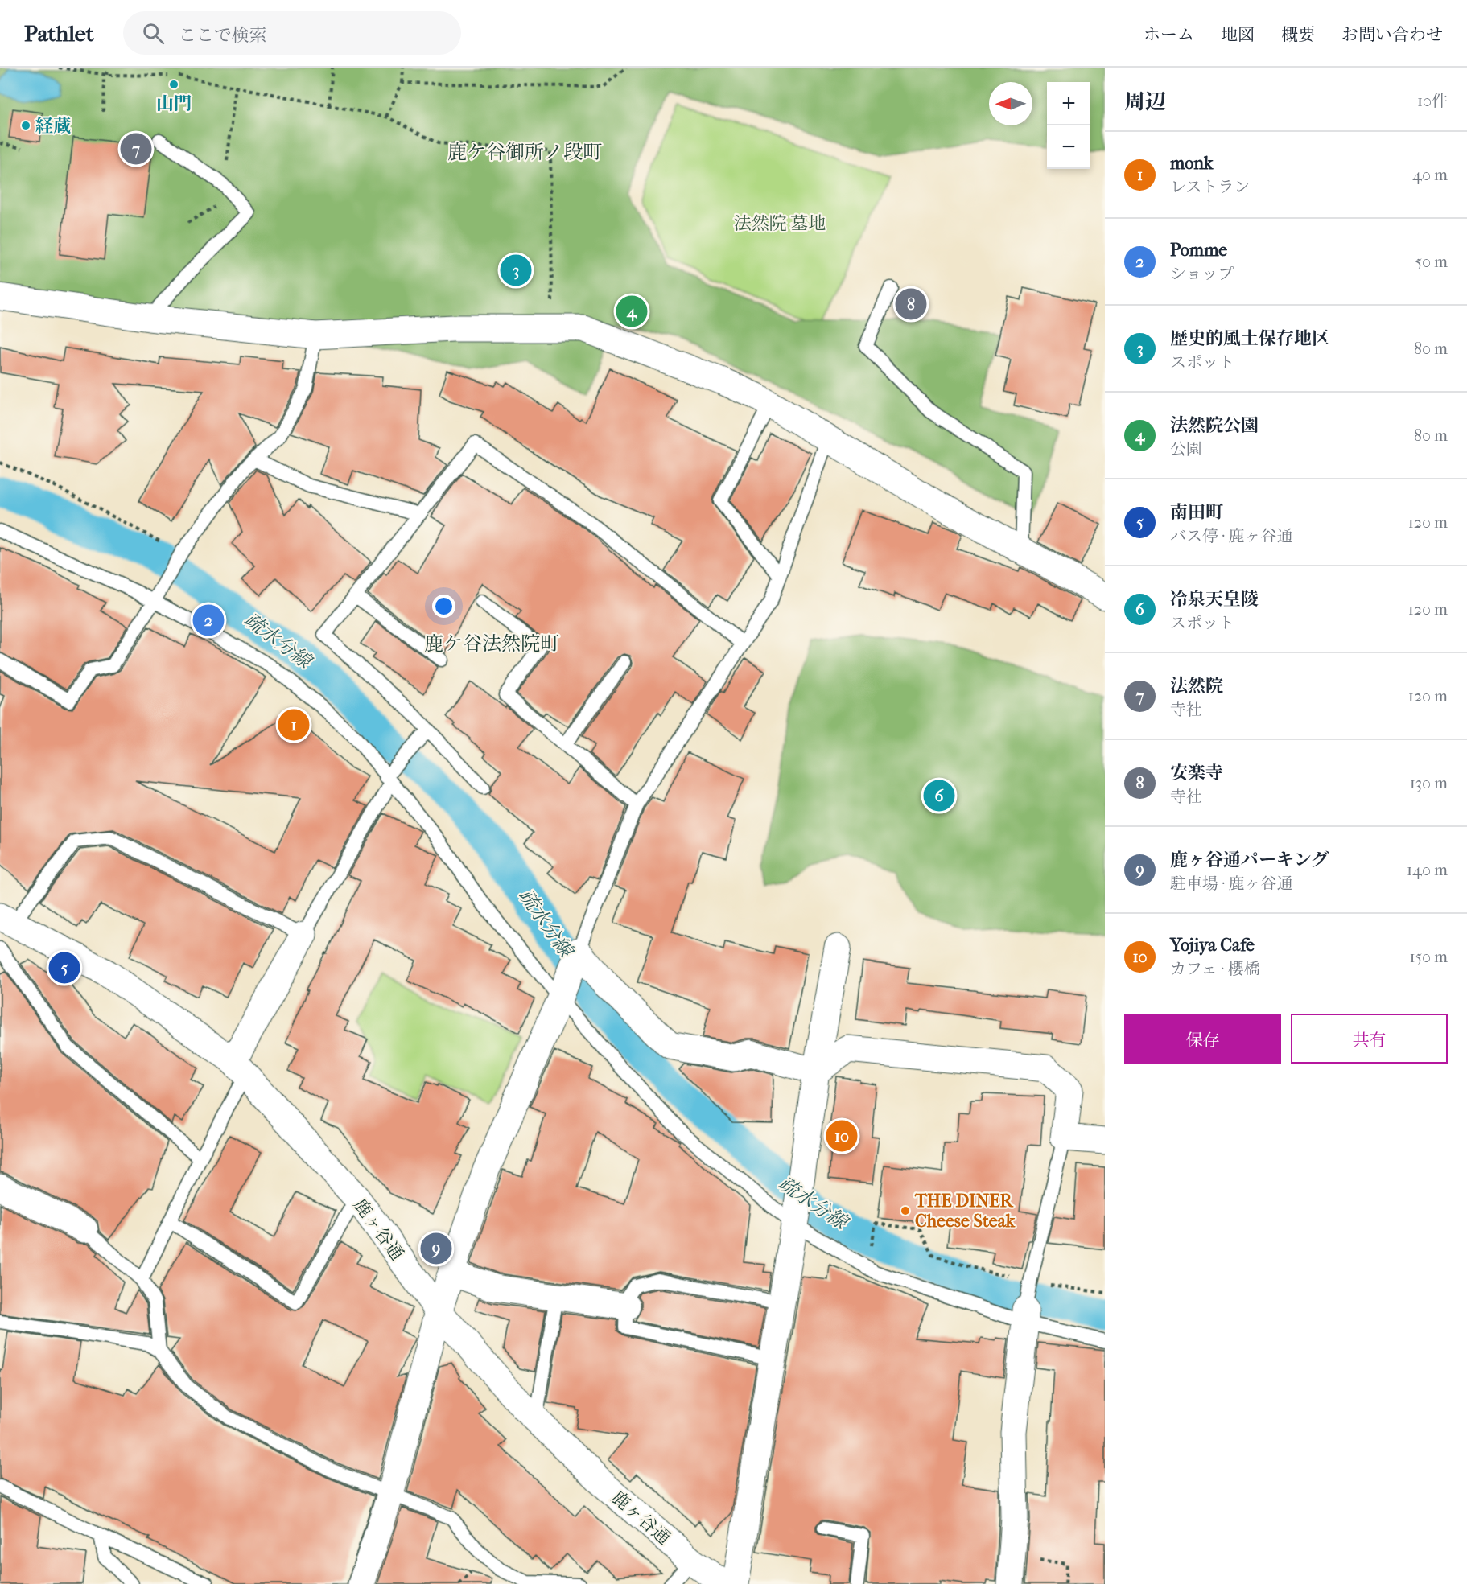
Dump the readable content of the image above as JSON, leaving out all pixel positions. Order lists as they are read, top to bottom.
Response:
{
  "streets": {
    "street": ["鹿ヶ谷通"]
  },
  "districts": ["鹿ケ谷御所ノ段町", "鹿ケ谷法然院町"],
  "water": ["疏水分線"],
  "parks": ["法然院 墓地"],
  "places": ["山門", "経蔵", "THE DINER Cheese Steak"],
  "north": "left",
  "page": {
    "header": "Pathlet",
    "search": "ここで検索",
    "nav": [
      "ホーム",
      "地図",
      "概要",
      "お問い合わせ"
    ],
    "heading": ["周辺", "10件"],
    "map_buttons": ["+", "−"],
    "list": [
      {
        "mark": "1",
        "name": "monk",
        "note": "レストラン",
        "value": "40 m"
      },
      {
        "mark": "2",
        "name": "Pomme",
        "note": "ショップ",
        "value": "50 m"
      },
      {
        "mark": "3",
        "name": "歴史的風土保存地区",
        "note": "スポット",
        "value": "80 m"
      },
      {
        "mark": "4",
        "name": "法然院公園",
        "note": "公園",
        "value": "80 m"
      },
      {
        "mark": "5",
        "name": "南田町",
        "note": "バス停 · 鹿ヶ谷通",
        "value": "120 m"
      },
      {
        "mark": "6",
        "name": "冷泉天皇陵",
        "note": "スポット",
        "value": "120 m"
      },
      {
        "mark": "7",
        "name": "法然院",
        "note": "寺社",
        "value": "120 m"
      },
      {
        "mark": "8",
        "name": "安楽寺",
        "note": "寺社",
        "value": "130 m"
      },
      {
        "mark": "9",
        "name": "鹿ヶ谷通パーキング",
        "note": "駐車場 · 鹿ヶ谷通",
        "value": "140 m"
      },
      {
        "mark": "10",
        "name": "Yojiya Cafe",
        "note": "カフェ · 櫻橋",
        "value": "150 m"
      }
    ],
    "pins": [
      "7",
      "3",
      "8",
      "4",
      "2",
      "1",
      "6",
      "5",
      "10",
      "9"
    ],
    "buttons": ["保存", "共有"]
  }
}
